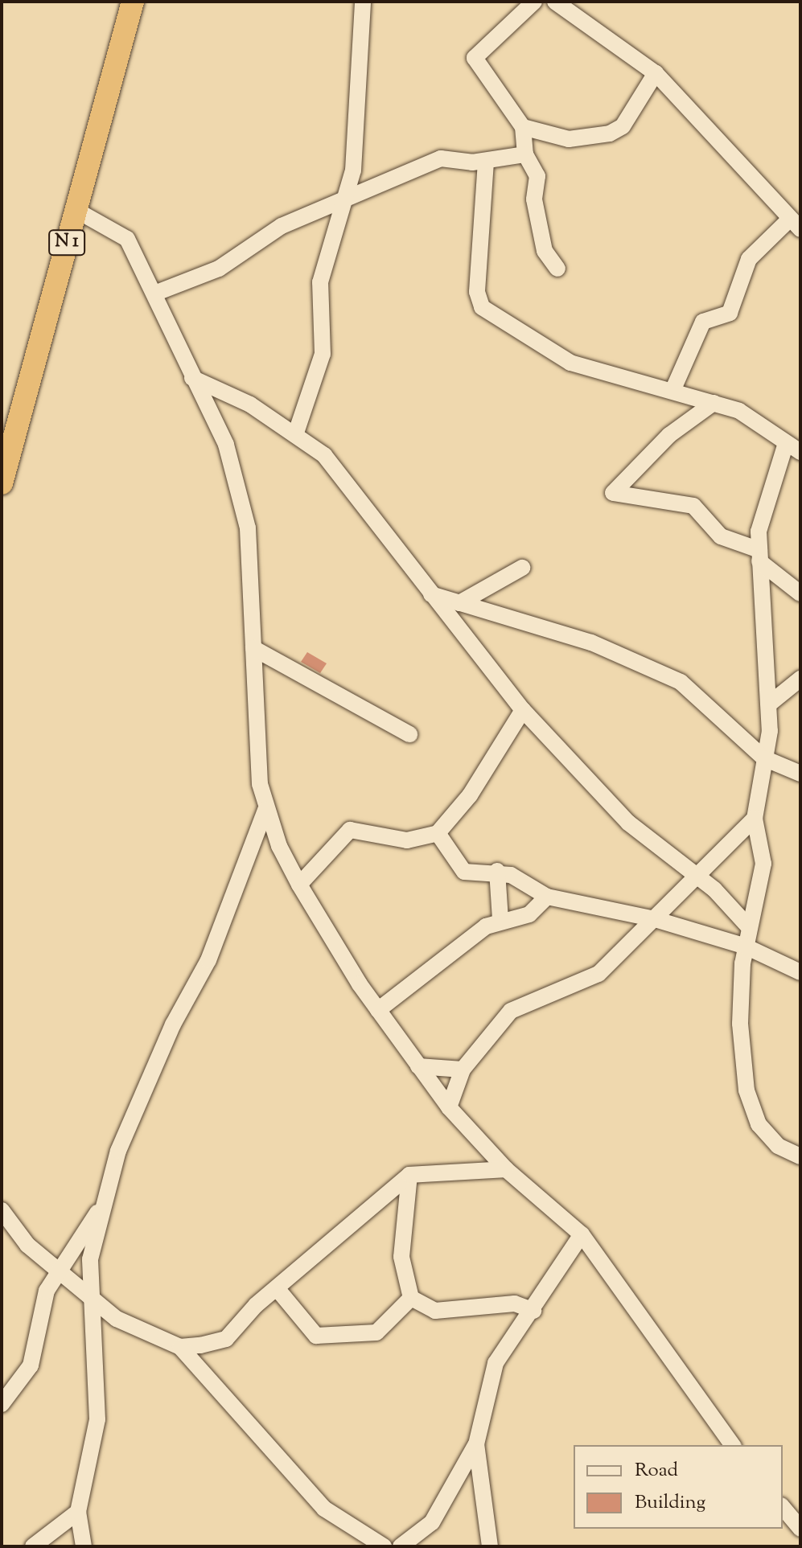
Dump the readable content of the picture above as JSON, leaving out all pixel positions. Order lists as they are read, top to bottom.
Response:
{
  "streets": {
    "highway": ["N 1"]
  },
  "legend": ["Road", "Building"]
}
